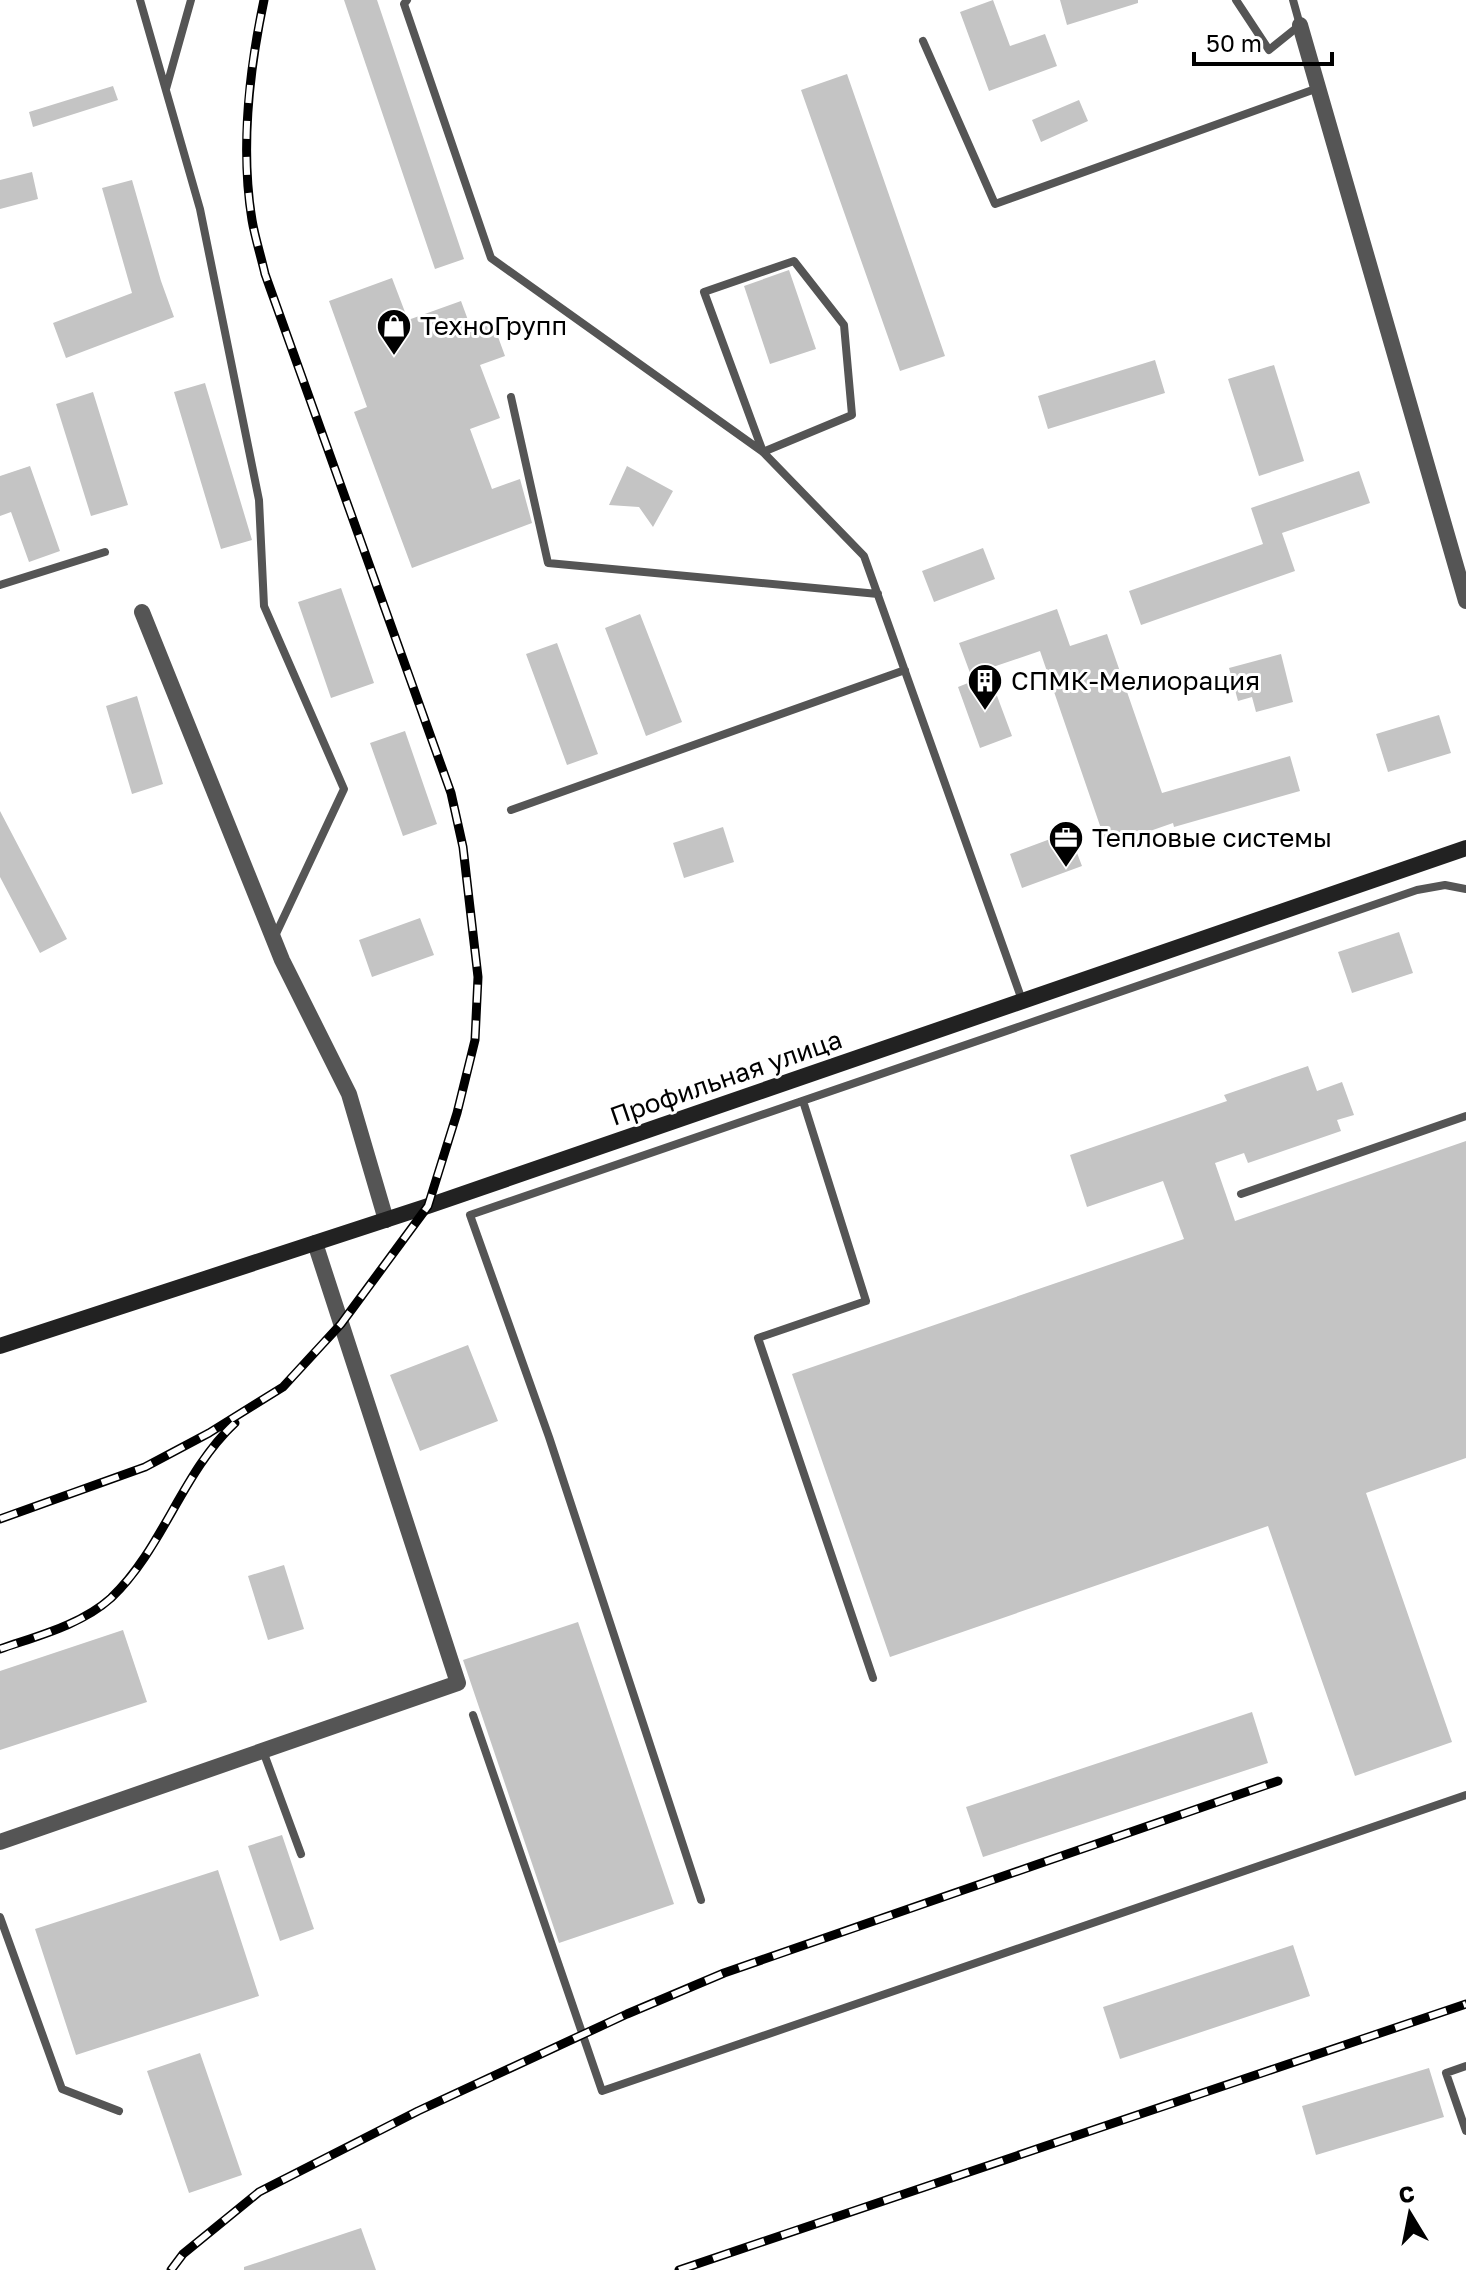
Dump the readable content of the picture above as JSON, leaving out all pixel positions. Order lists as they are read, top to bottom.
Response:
{
  "streets": {
    "street": ["Профильная улица"]
  },
  "places": {
    "shop": ["ТехноГрупп"],
    "building": ["СПМК-Мелиорация"],
    "office": ["Тепловые системы"]
  },
  "scale_bar": "50 m",
  "north": "top"
}
